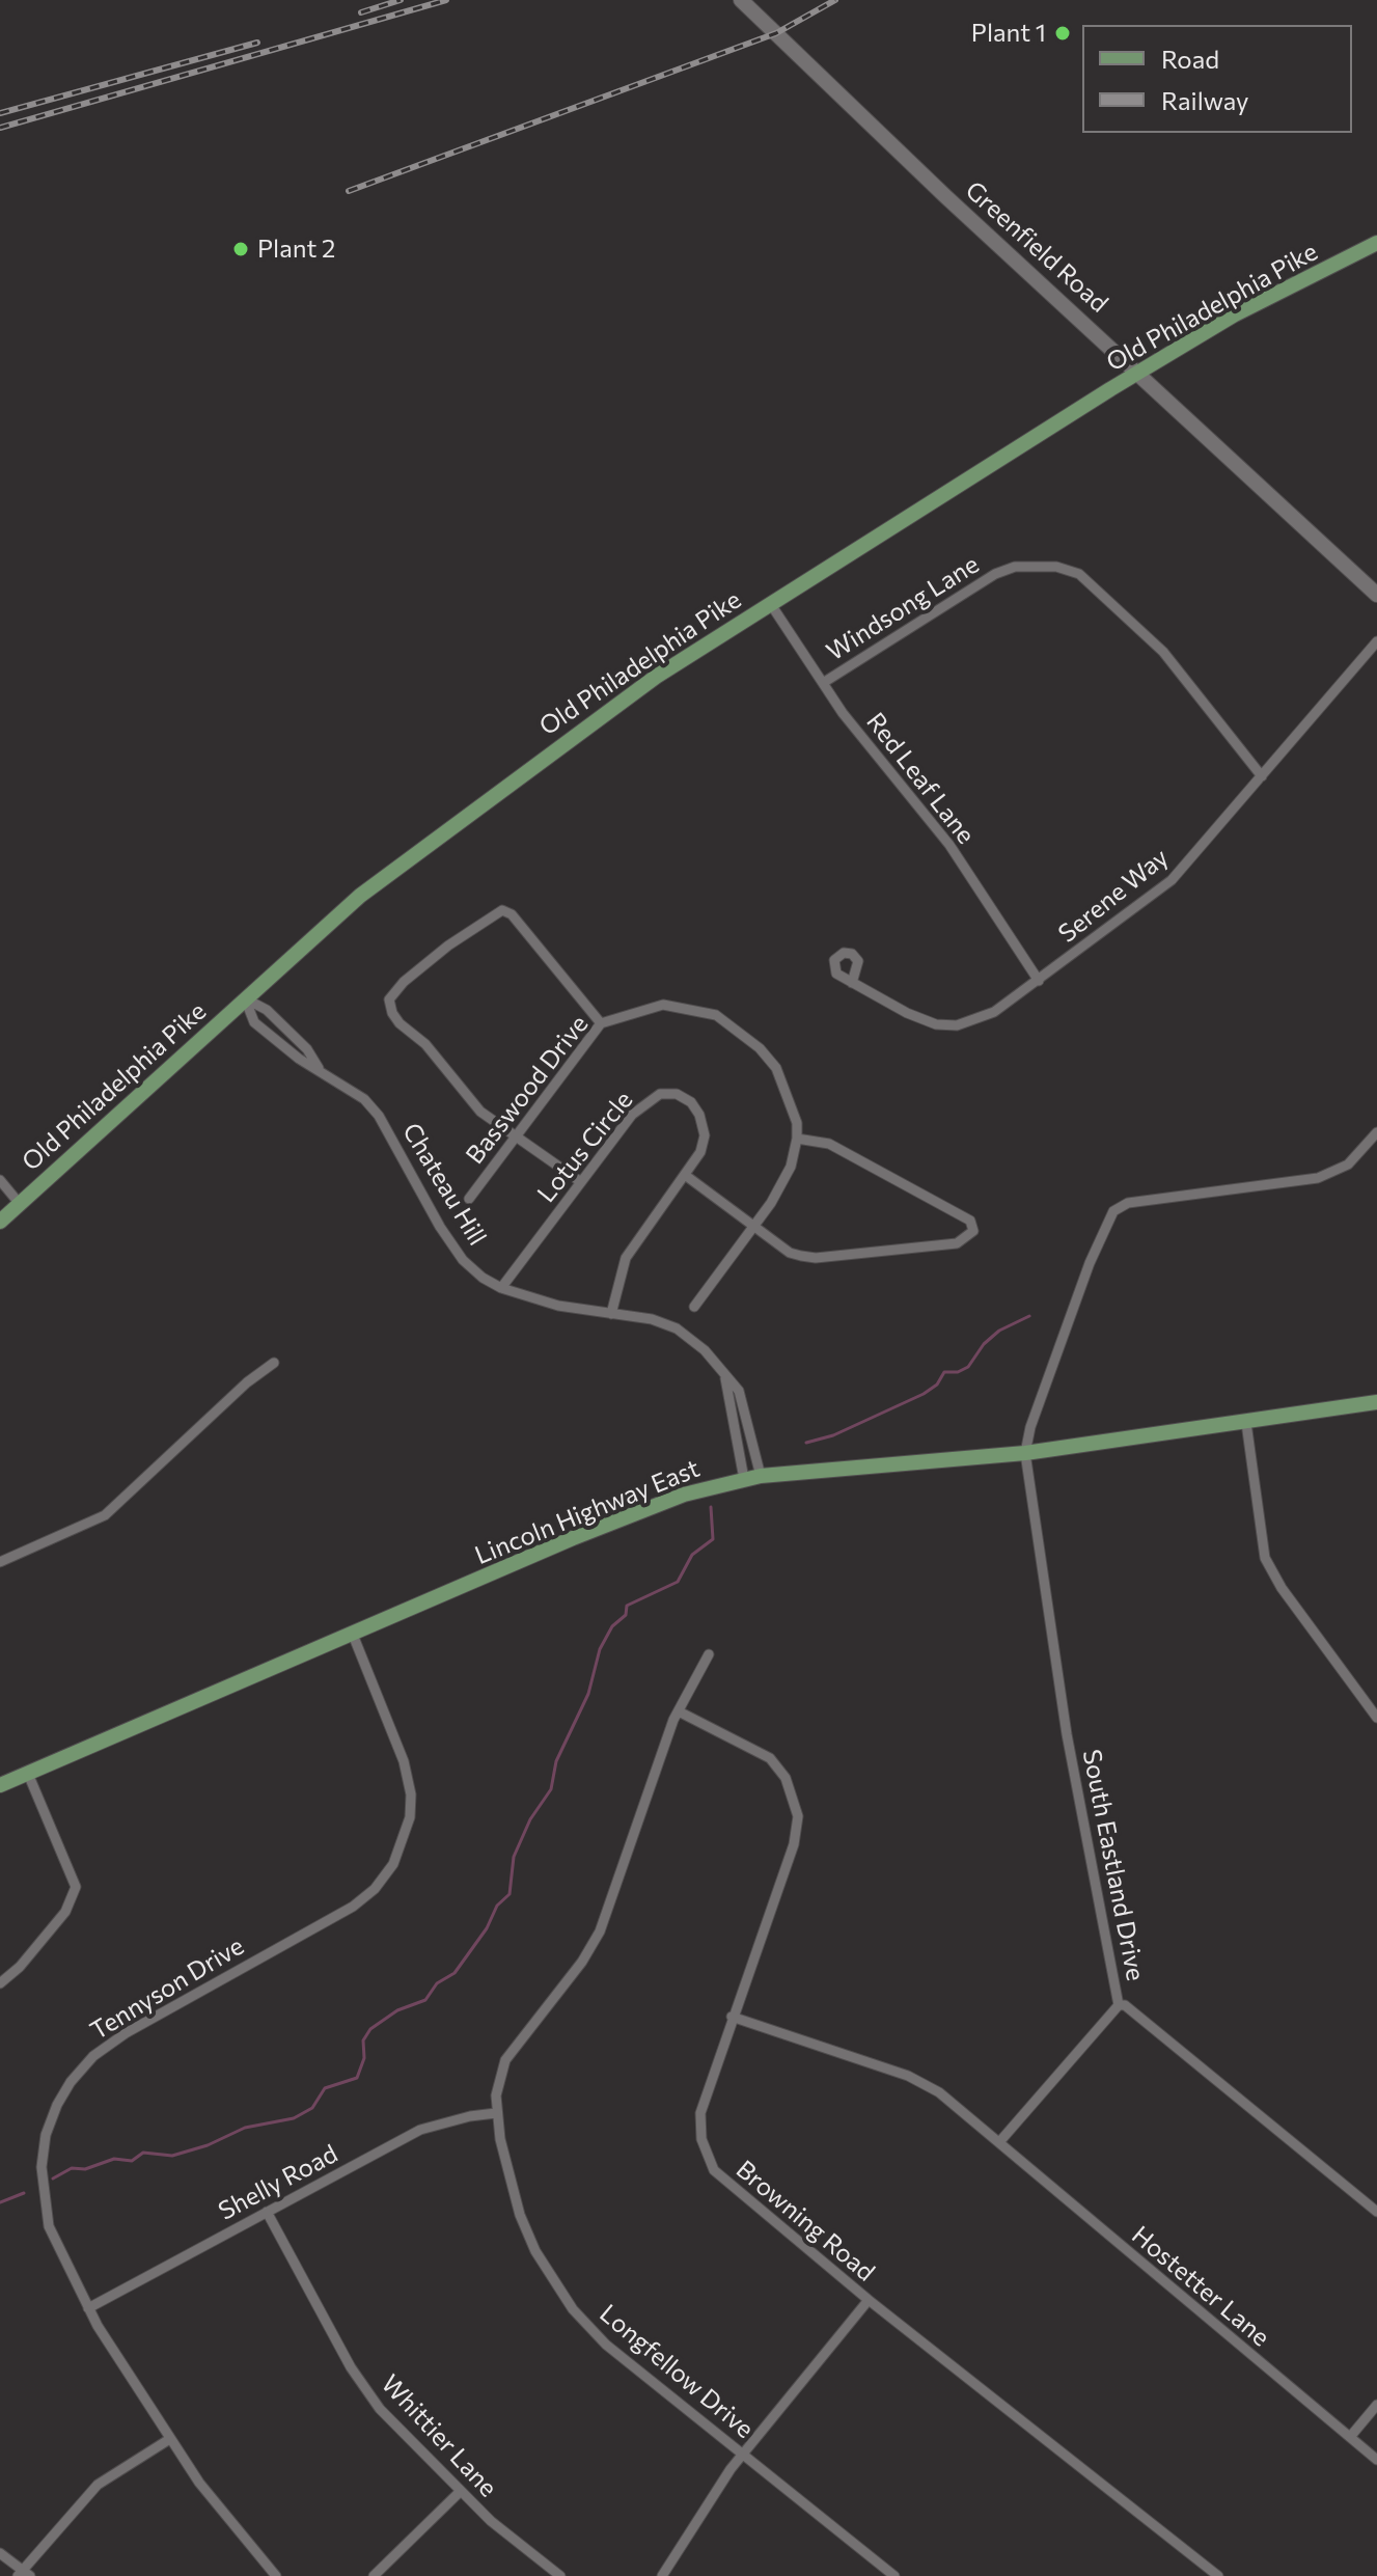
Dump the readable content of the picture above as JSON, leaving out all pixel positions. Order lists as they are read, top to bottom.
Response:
{
  "streets": {
    "main road": ["Greenfield Road", "Old Philadelphia Pike", "Lincoln Highway East"],
    "street": [
      "Windsong Lane",
      "Red Leaf Lane",
      "Serene Way",
      "Basswood Drive",
      "Lotus Circle",
      "Chateau Hill",
      "South Eastland Drive",
      "Tennyson Drive",
      "Shelly Road",
      "Browning Road",
      "Hostetter Lane",
      "Longfellow Drive",
      "Whittier Lane"
    ]
  },
  "crossings": [
    ["Greenfield Road", "Old Philadelphia Pike"],
    ["Old Philadelphia Pike", "Red Leaf Lane"],
    ["Old Philadelphia Pike", "Chateau Hill"],
    ["Windsong Lane", "Red Leaf Lane"],
    ["Windsong Lane", "Serene Way"],
    ["Red Leaf Lane", "Serene Way"],
    ["Lotus Circle", "Chateau Hill"],
    ["Chateau Hill", "Lincoln Highway East"],
    ["Lincoln Highway East", "South Eastland Drive"],
    ["Lincoln Highway East", "Tennyson Drive"],
    ["Tennyson Drive", "Shelly Road"],
    ["Shelly Road", "Longfellow Drive"],
    ["Shelly Road", "Whittier Lane"],
    ["Browning Road", "Hostetter Lane"],
    ["Browning Road", "Longfellow Drive"]
  ],
  "places": ["Plant 1", "Plant 2"],
  "legend": ["Road", "Railway"]
}
